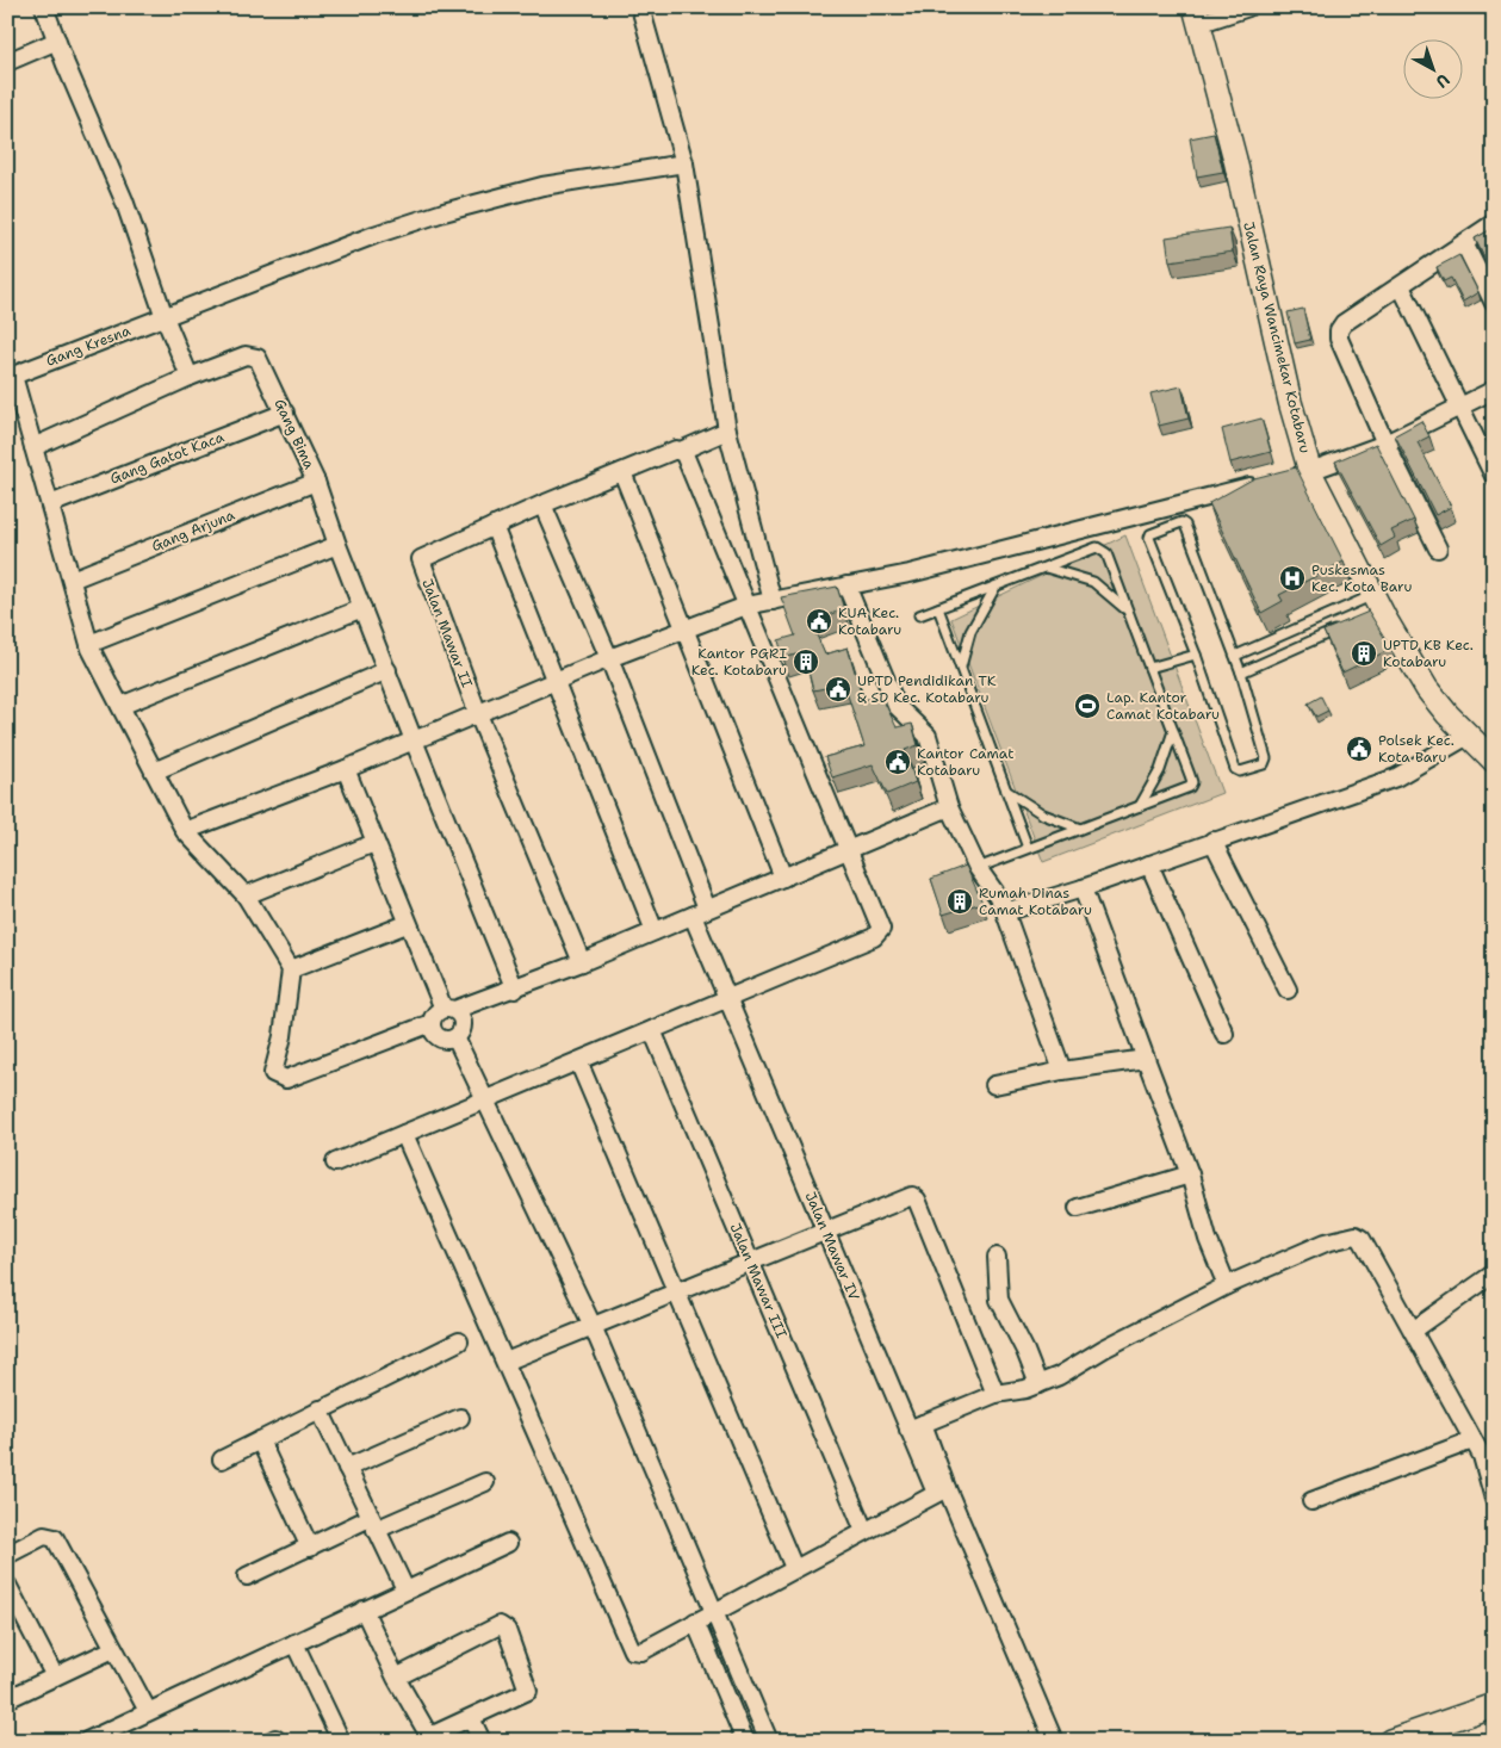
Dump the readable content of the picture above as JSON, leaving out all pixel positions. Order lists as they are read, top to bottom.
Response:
{
  "streets": {
    "street": [
      "Jalan Raya Wancimekar Kotabaru",
      "Gang Kresna",
      "Gang Bima",
      "Gang Gatot Kaca",
      "Gang Arjuna",
      "Jalan Mawar II",
      "Jalan Mawar IV",
      "Jalan Mawar III"
    ]
  },
  "crossings": [
    ["Gang Kresna", "Gang Bima"],
    ["Gang Bima", "Gang Gatot Kaca"],
    ["Gang Bima", "Gang Arjuna"]
  ],
  "places": {
    "hospital": ["Puskesmas Kec. Kota Baru"],
    "public building": [
      "KUA Kec. Kotabaru",
      "UPTD Pendidikan TK & SD Kec. Kotabaru",
      "Polsek Kec. Kota Baru",
      "Kantor Camat Kotabaru"
    ],
    "building": ["UPTD KB Kec. Kotabaru", "Kantor PGRI Kec. Kotabaru", "Rumah Dinas Camat Kotabaru"],
    "sports": ["Lap. Kantor Camat Kotabaru"]
  },
  "north": "bottom right"
}
